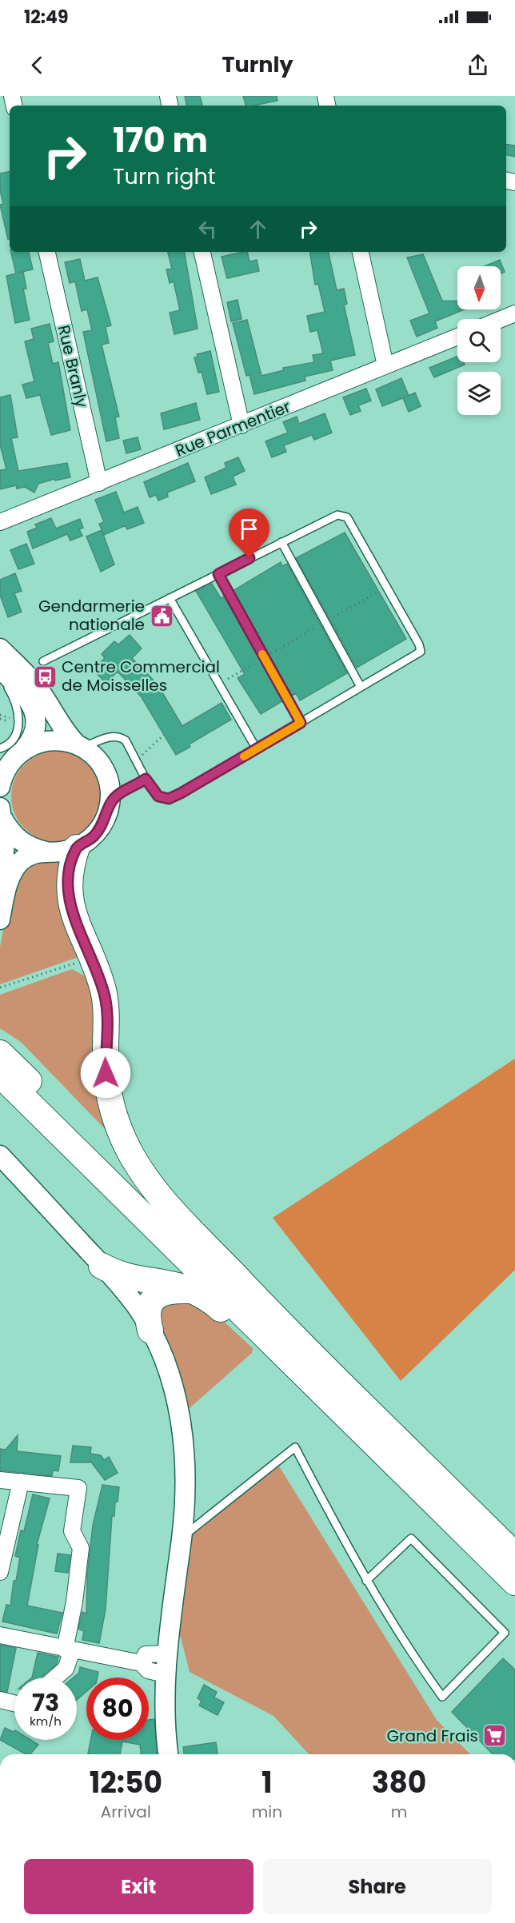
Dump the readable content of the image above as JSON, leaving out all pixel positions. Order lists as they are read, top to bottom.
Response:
{
  "streets": {
    "street": ["Rue Branly", "Rue Parmentier"]
  },
  "crossings": [
    ["Rue Branly", "Rue Parmentier"]
  ],
  "places": {
    "public building": ["Gendarmerie nationale"],
    "bus stop": ["Centre Commercial de Moisselles"],
    "supermarket": ["Grand Frais"]
  },
  "north": "bottom",
  "page": {
    "status": "12:49",
    "header": "Turnly",
    "turn": ["170 m", "Turn right"],
    "speed": "73 km/h",
    "limit": "80",
    "eta": [
      "12:50",
      "Arrival",
      "1",
      "min",
      "380",
      "m"
    ],
    "buttons": ["Exit", "Share"]
  }
}
